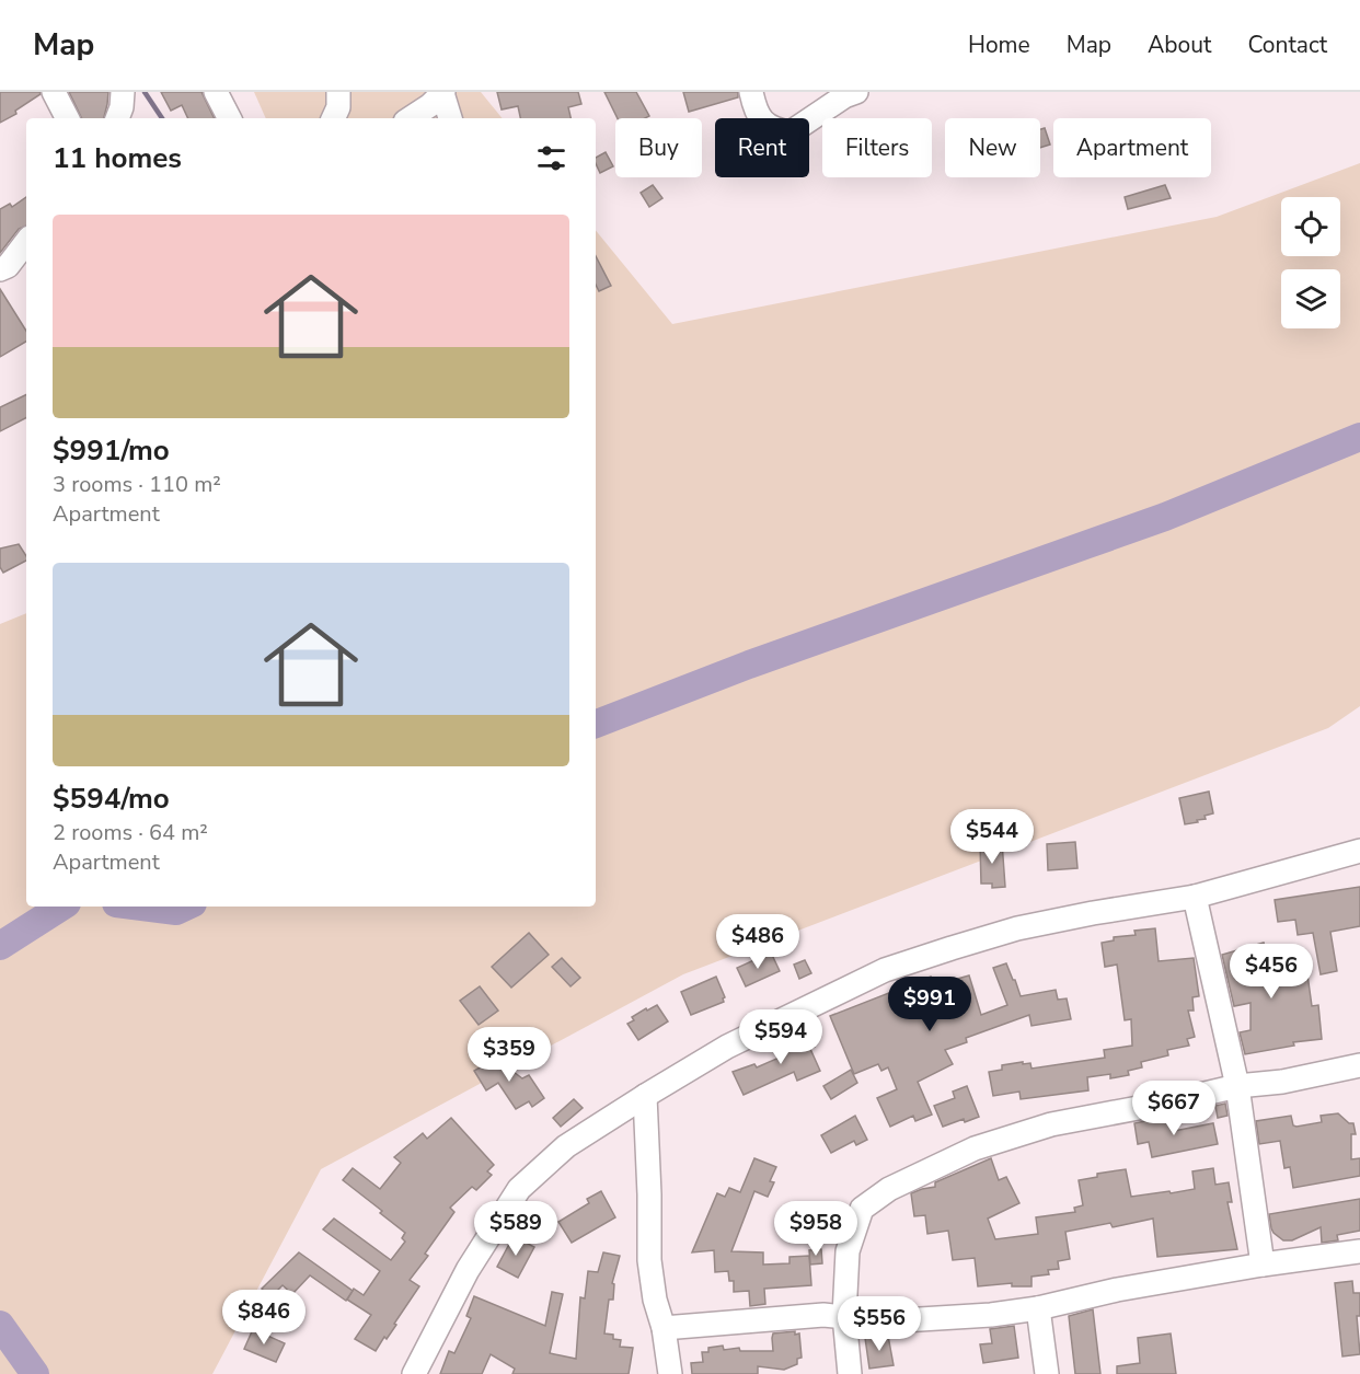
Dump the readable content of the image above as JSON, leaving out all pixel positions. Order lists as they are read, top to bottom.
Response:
{
  "page": {
    "header": "Map",
    "nav": [
      "Home",
      "Map",
      "About",
      "Contact"
    ],
    "chip": [
      "Buy",
      "Rent",
      "Filters",
      "New",
      "Apartment"
    ],
    "heading": "11 homes",
    "list": [
      {
        "name": "$991/mo",
        "note": "3 rooms · 110 m² · Apartment"
      },
      {
        "name": "$594/mo",
        "note": "2 rooms · 64 m² · Apartment"
      }
    ],
    "price": [
      "$544",
      "$486",
      "$456",
      "$991",
      "$594",
      "$359",
      "$667",
      "$589",
      "$958",
      "$846",
      "$556"
    ]
  }
}
